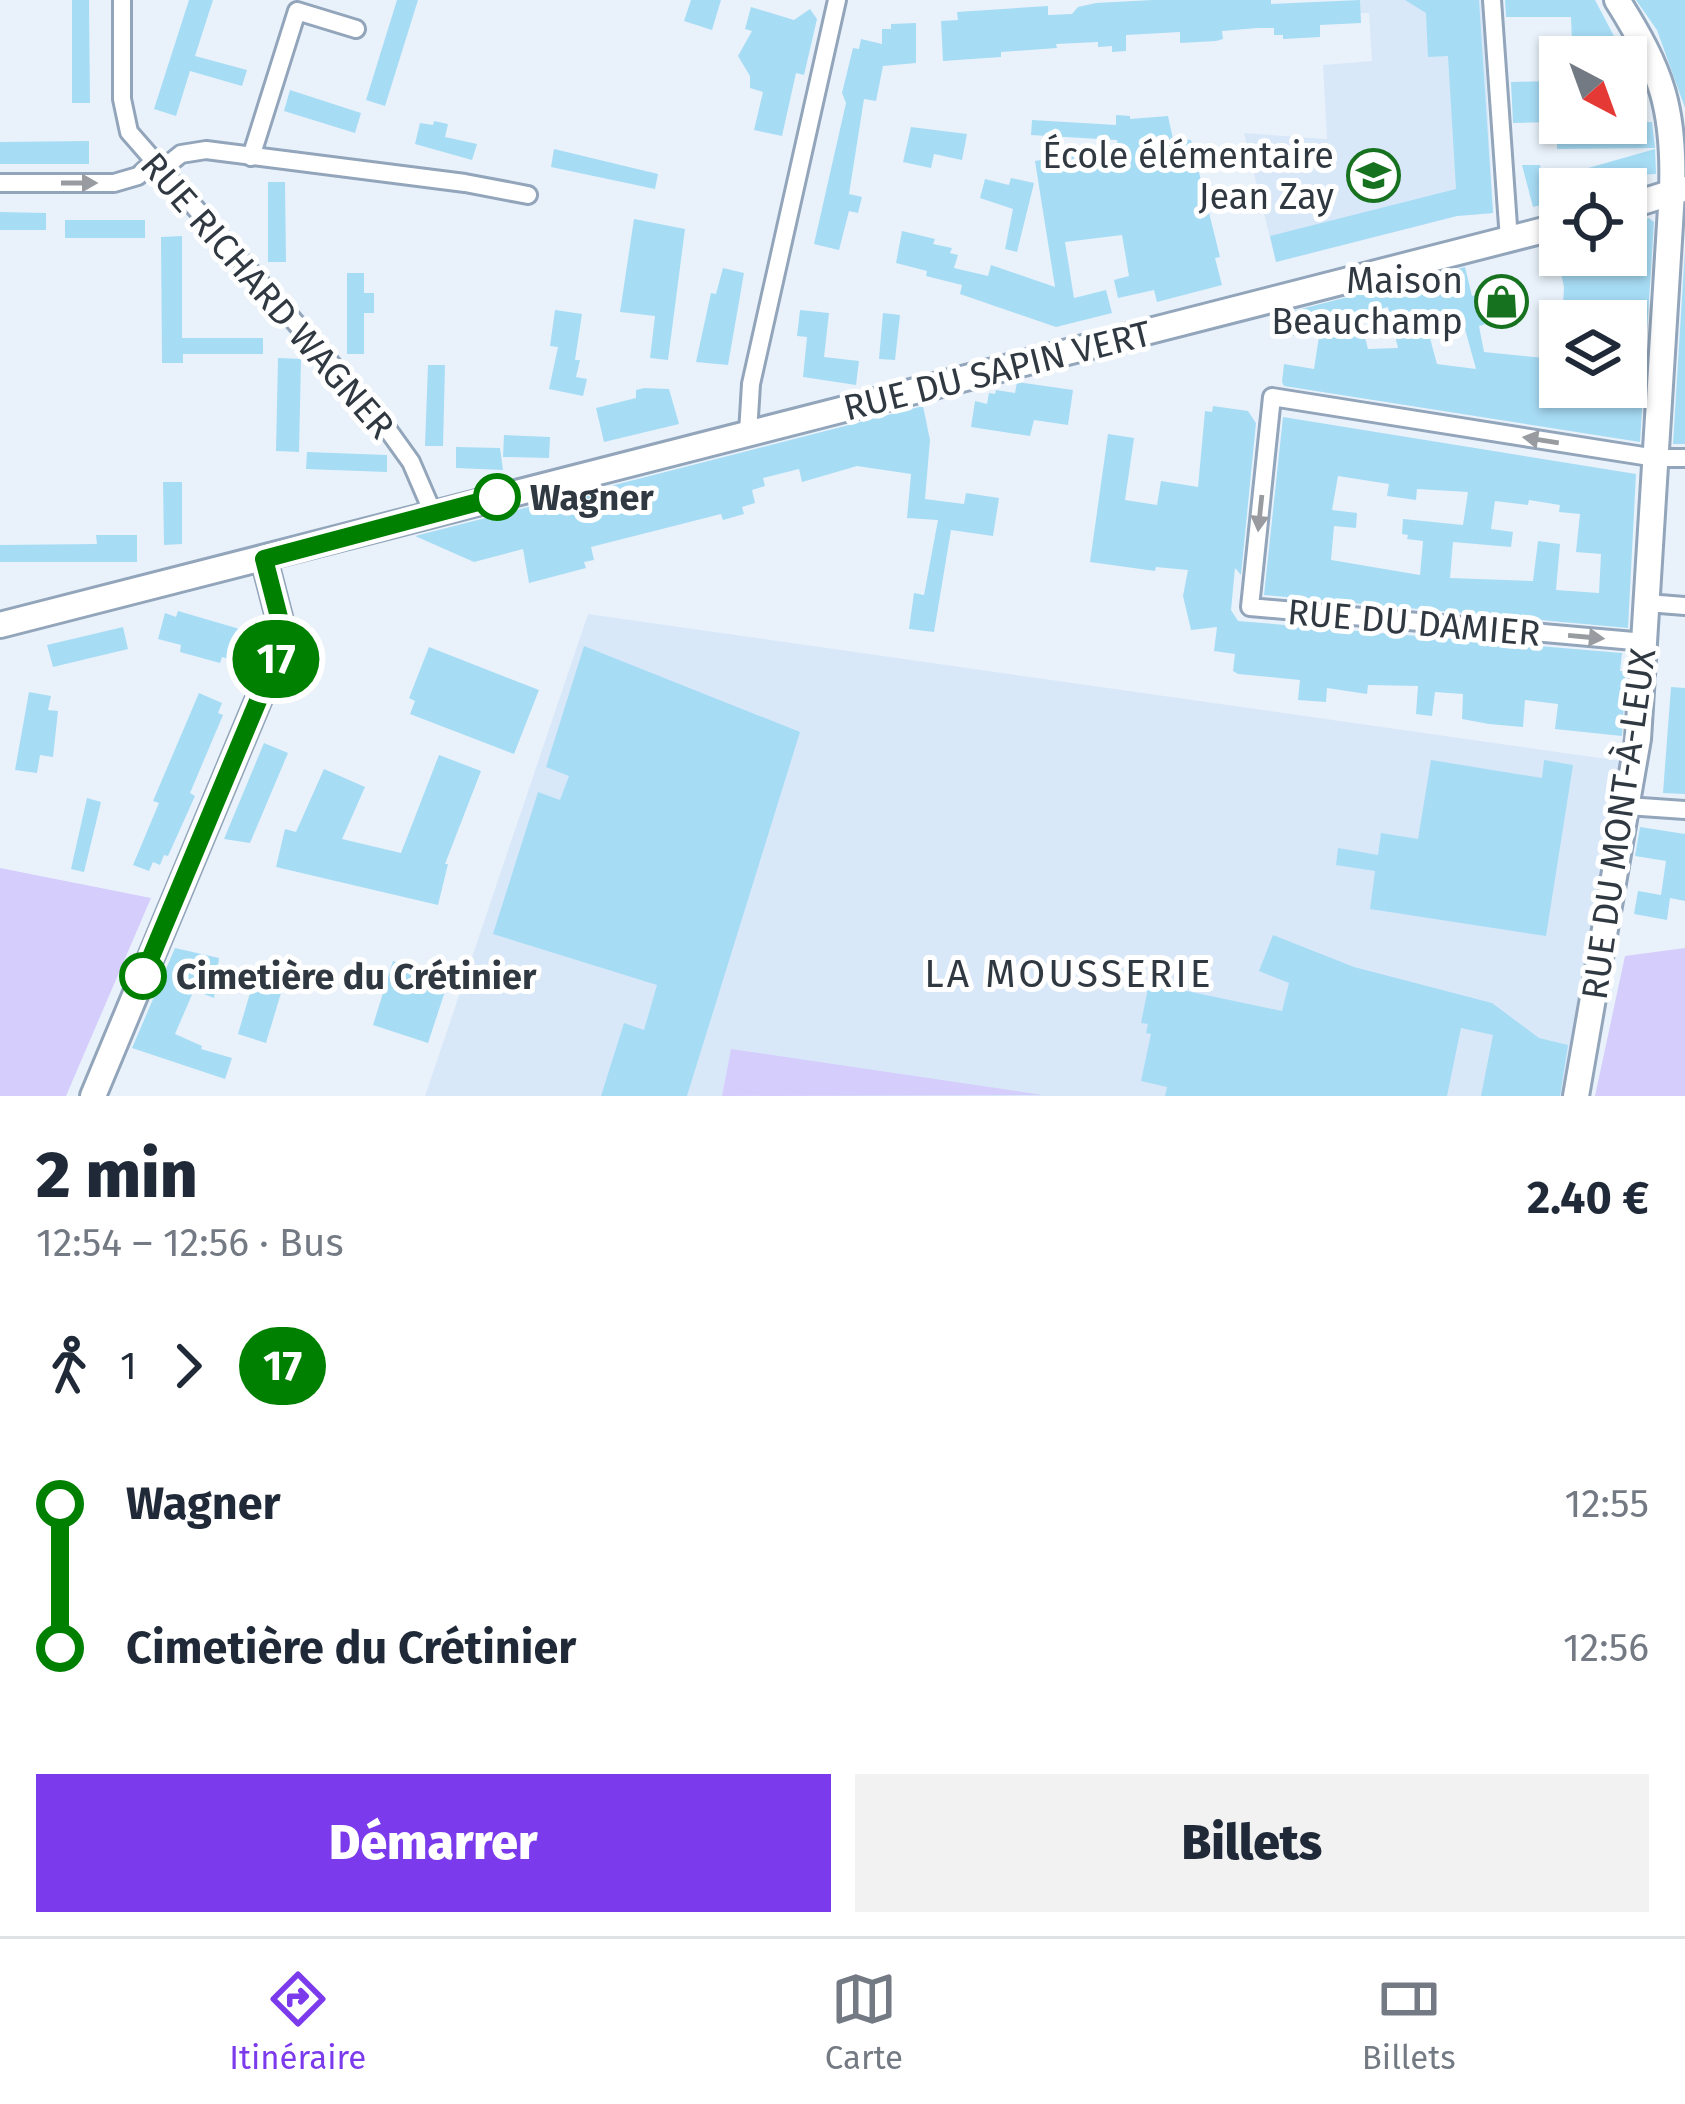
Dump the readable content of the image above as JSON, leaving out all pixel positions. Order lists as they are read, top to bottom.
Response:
{
  "streets": {
    "street": [
      "RUE RICHARD WAGNER",
      "RUE DU SAPIN VERT",
      "RUE DU DAMIER",
      "RUE DU MONT-À-LEUX"
    ]
  },
  "crossings": [
    ["RUE RICHARD WAGNER", "RUE DU SAPIN VERT"],
    ["RUE DU DAMIER", "RUE DU MONT-À-LEUX"]
  ],
  "districts": ["LA MOUSSERIE"],
  "places": {
    "school or university": ["École élémentaire Jean Zay"],
    "shop": ["Maison Beauchamp"],
    "other": ["Wagner", "Cimetière du Crétinier"]
  },
  "lines": ["bus line 17"],
  "north": "bottom right",
  "page": {
    "on_map": "17",
    "heading": ["2 min", "12:54 – 12:56 · Bus", "2.40 €"],
    "legs": ["1", "17"],
    "list": [
      {
        "name": "Wagner",
        "value": "12:55"
      },
      {
        "name": "Cimetière du Crétinier",
        "value": "12:56"
      }
    ],
    "buttons": ["Démarrer", "Billets"],
    "tabs": ["Itinéraire", "Carte", "Billets"]
  }
}
